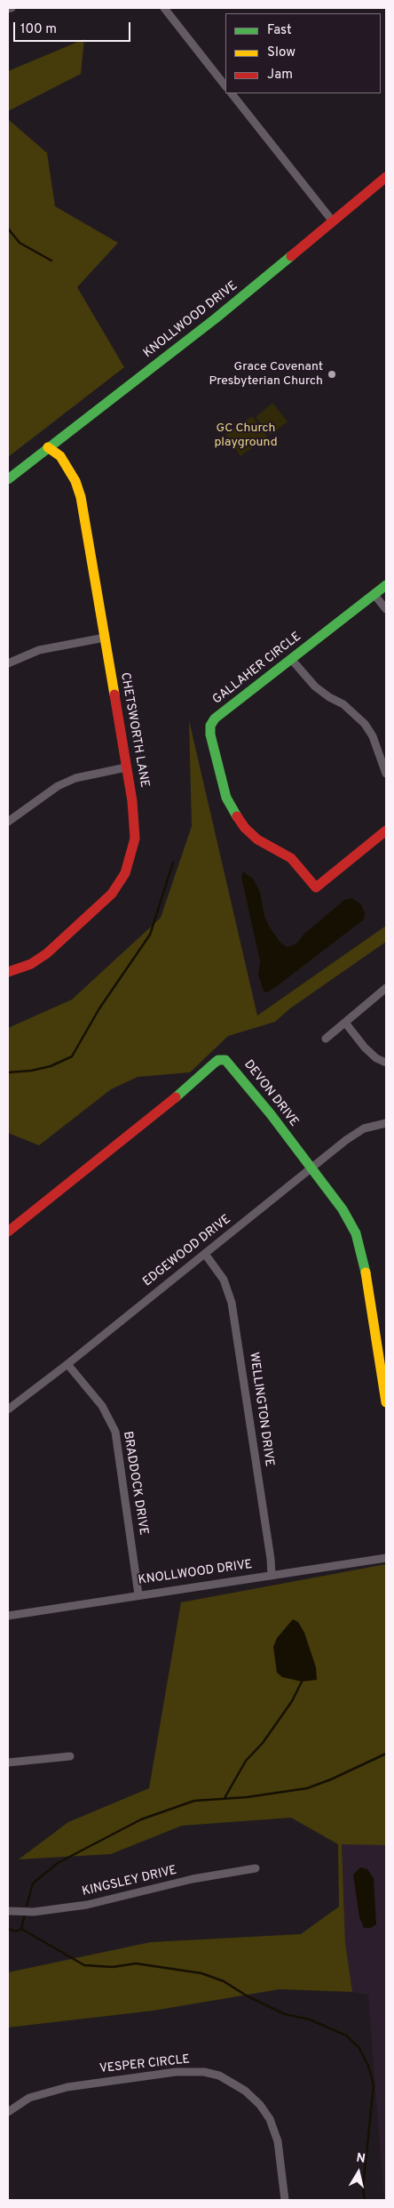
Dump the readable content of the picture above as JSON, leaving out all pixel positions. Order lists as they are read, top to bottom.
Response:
{
  "streets": {
    "street": [
      "KNOLLWOOD DRIVE",
      "GALLAHER CIRCLE",
      "CHETSWORTH LANE",
      "DEVON DRIVE",
      "EDGEWOOD DRIVE",
      "WELLINGTON DRIVE",
      "BRADDOCK DRIVE",
      "KINGSLEY DRIVE",
      "VESPER CIRCLE"
    ]
  },
  "crossings": [
    ["KNOLLWOOD DRIVE", "CHETSWORTH LANE"],
    ["KNOLLWOOD DRIVE", "WELLINGTON DRIVE"],
    ["KNOLLWOOD DRIVE", "BRADDOCK DRIVE"],
    ["DEVON DRIVE", "EDGEWOOD DRIVE"],
    ["EDGEWOOD DRIVE", "WELLINGTON DRIVE"],
    ["EDGEWOOD DRIVE", "BRADDOCK DRIVE"]
  ],
  "parks": ["GC Church playground"],
  "places": ["Grace Covenant Presbyterian Church"],
  "legend": ["Fast", "Slow", "Jam"],
  "scale_bar": "100 m",
  "north": "top"
}
